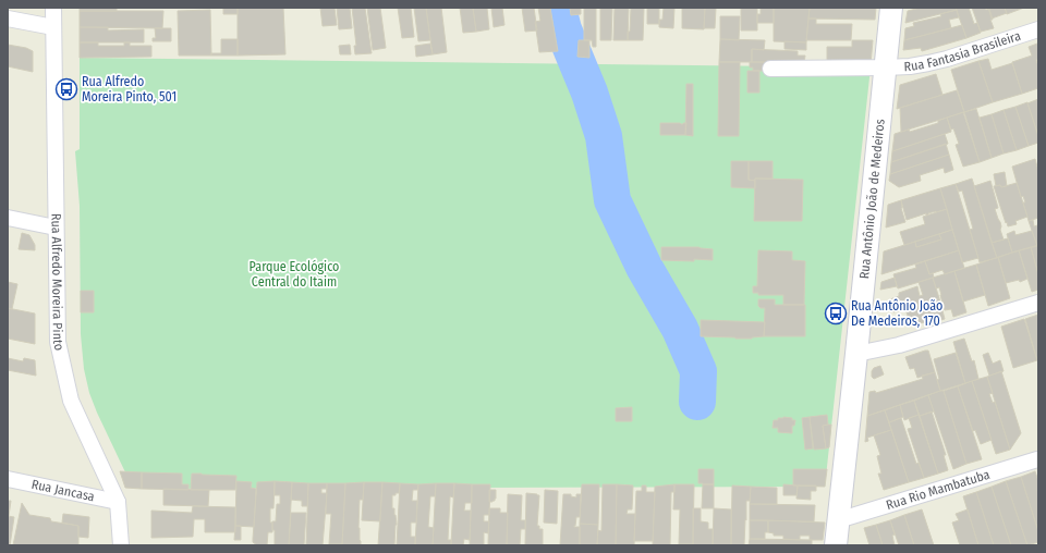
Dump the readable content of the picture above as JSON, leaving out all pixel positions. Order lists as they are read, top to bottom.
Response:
{
  "streets": {
    "street": [
      "Rua Fantasia Brasileira",
      "Rua Antônio João de Medeiros",
      "Rua Alfredo Moreira Pinto",
      "Rua Rio Mambatuba",
      "Rua Jancasa"
    ]
  },
  "crossings": [
    ["Rua Fantasia Brasileira", "Rua Antônio João de Medeiros"],
    ["Rua Antônio João de Medeiros", "Rua Rio Mambatuba"],
    ["Rua Alfredo Moreira Pinto", "Rua Jancasa"]
  ],
  "parks": ["Parque Ecológico Central do Itaim"],
  "places": {
    "bus stop": ["Rua Alfredo Moreira Pinto, 501", "Rua Antônio João De Medeiros, 170"]
  }
}
